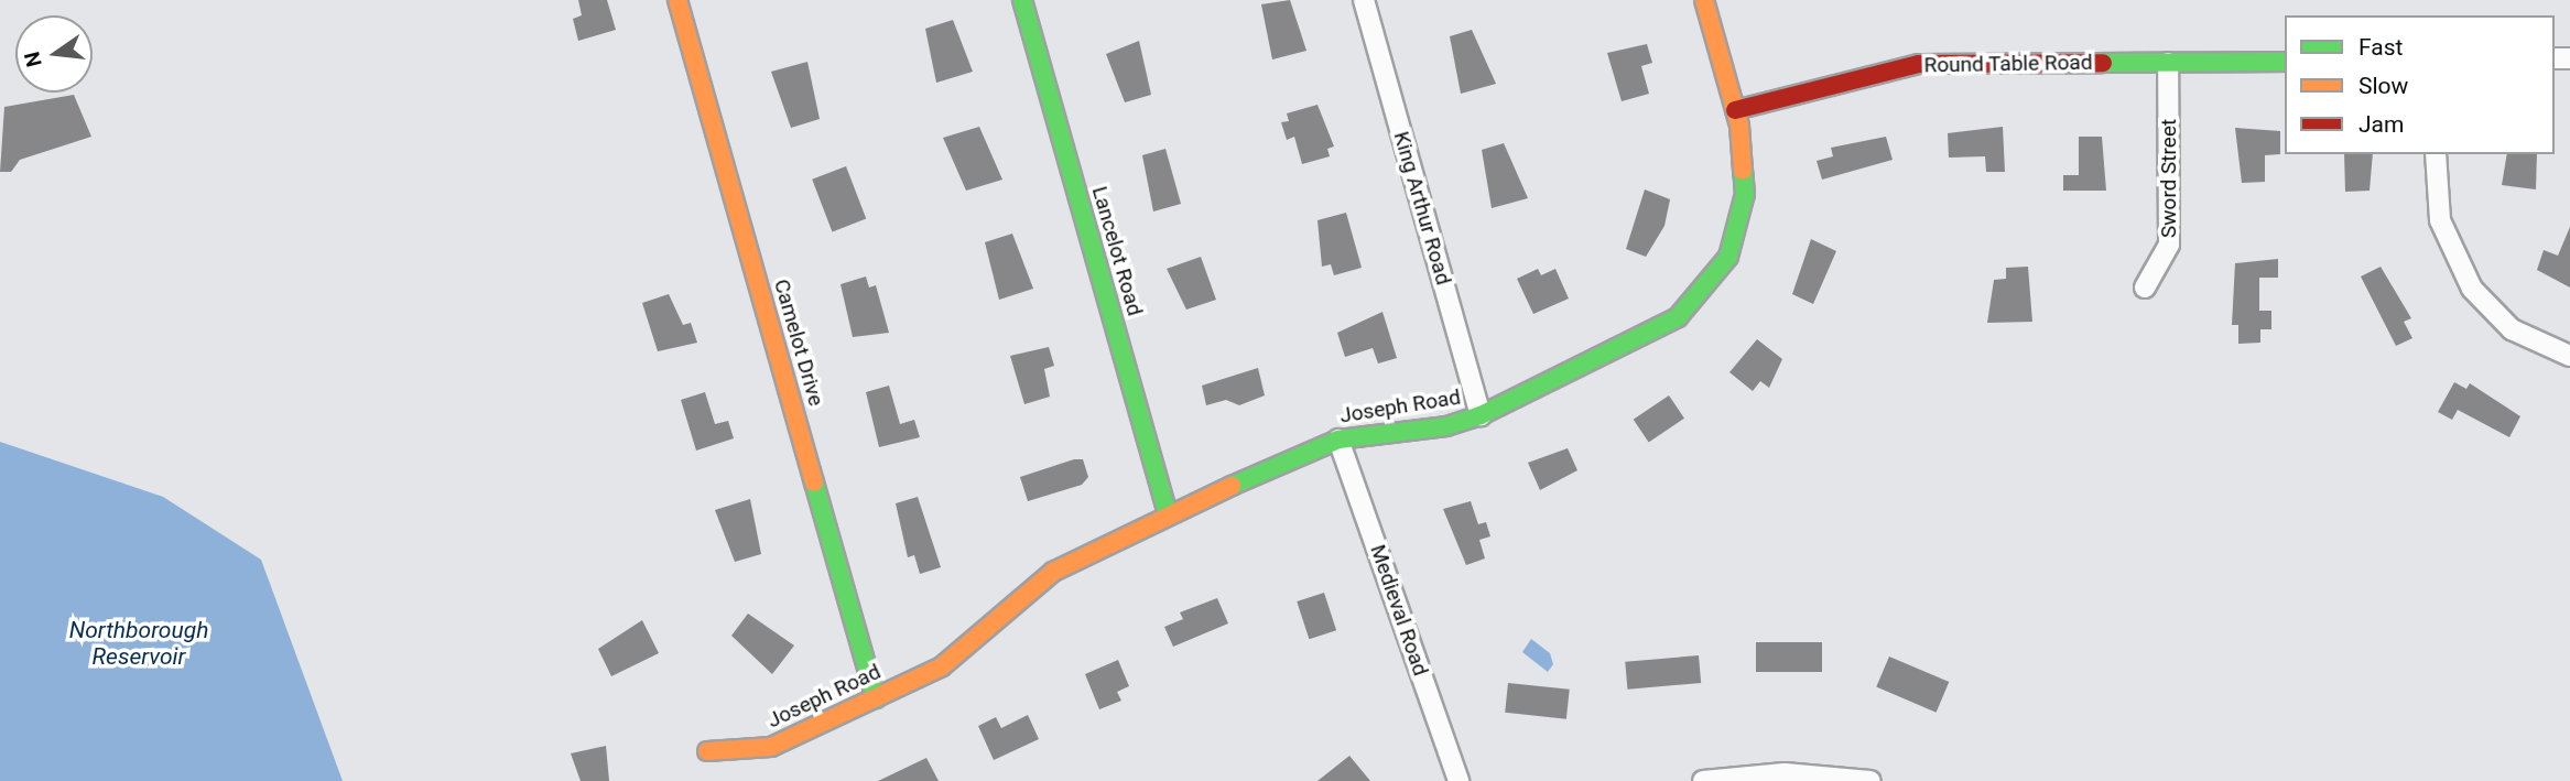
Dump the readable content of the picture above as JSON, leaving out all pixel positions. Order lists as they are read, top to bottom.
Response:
{
  "streets": {
    "street": [
      "Round Table Road",
      "Sword Street",
      "King Arthur Road",
      "Lancelot Road",
      "Camelot Drive",
      "Joseph Road",
      "Medieval Road"
    ]
  },
  "crossings": [
    ["Round Table Road", "Sword Street"],
    ["Round Table Road", "Joseph Road"],
    ["King Arthur Road", "Joseph Road"],
    ["Lancelot Road", "Joseph Road"],
    ["Camelot Drive", "Joseph Road"],
    ["Joseph Road", "Medieval Road"]
  ],
  "water": ["Northborough Reservoir"],
  "legend": ["Fast", "Slow", "Jam"],
  "north": "left"
}
